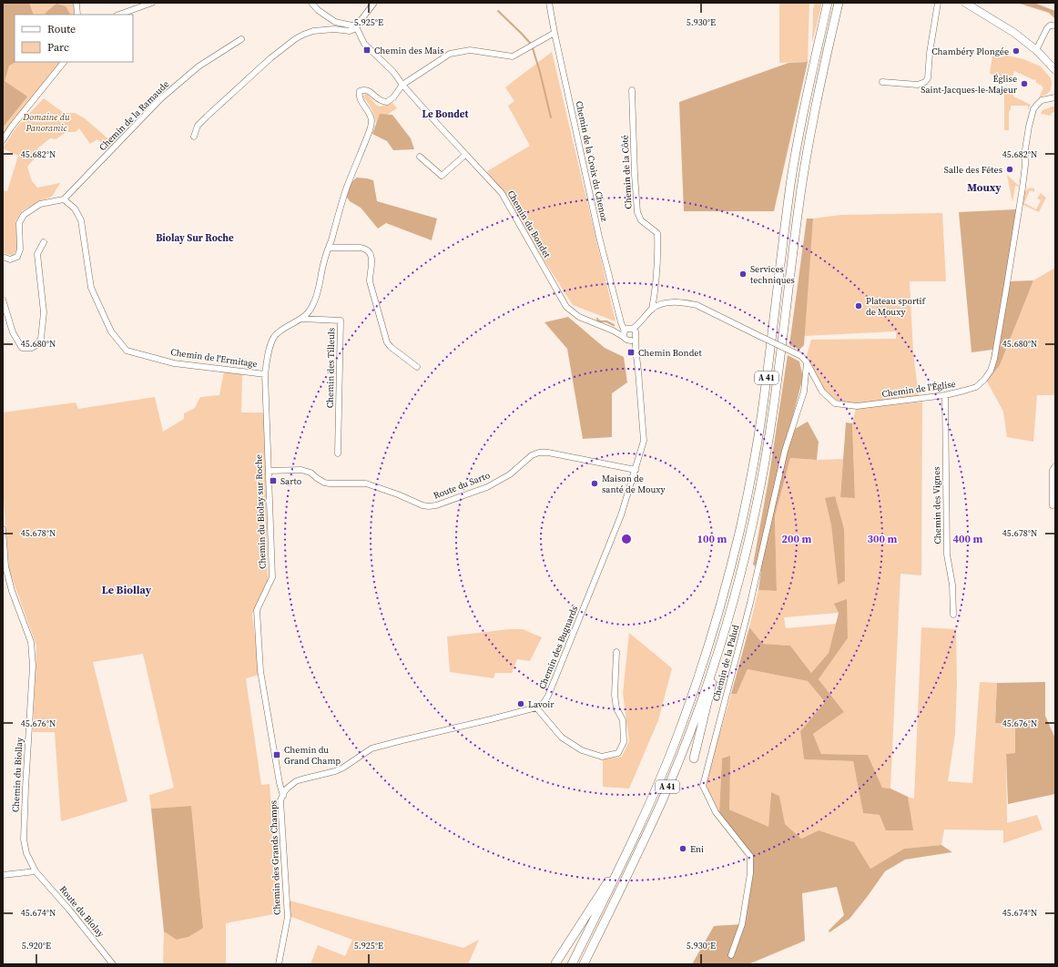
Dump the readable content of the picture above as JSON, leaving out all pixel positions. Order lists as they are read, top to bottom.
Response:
{
  "streets": {
    "highway": ["A 41"],
    "street": [
      "Chemin de la Ramaude",
      "Chemin de la Croix du Chenoz",
      "Chemin de la Côté",
      "Chemin du Bondet",
      "Chemin de l'Ermitage",
      "Chemin des Tilleuls",
      "Chemin de l'Église",
      "Route du Sarto",
      "Chemin des Vignes",
      "Chemin du Biolay sur Roche",
      "Chemin des Bugnards",
      "Chemin de la Palud",
      "Chemin du Biollay",
      "Chemin des Grands Champs",
      "Route du Biolay"
    ]
  },
  "crossings": [
    ["Chemin de la Ramaude", "Chemin de l'Ermitage"],
    ["Chemin de la Croix du Chenoz", "Chemin du Bondet"],
    ["Chemin de la Croix du Chenoz", "Chemin de l'Église"],
    ["Chemin de la Côté", "Chemin de l'Église"],
    ["Chemin du Bondet", "Chemin de l'Église"],
    ["Chemin de l'Ermitage", "Chemin du Biolay sur Roche"],
    ["Chemin des Tilleuls", "Chemin du Biolay sur Roche"],
    ["Chemin de l'Église", "Chemin des Vignes"],
    ["Chemin de l'Église", "Chemin des Bugnards"],
    ["Chemin de l'Église", "Chemin de la Palud"],
    ["Route du Sarto", "Chemin du Biolay sur Roche"],
    ["Route du Sarto", "Chemin des Bugnards"],
    ["Chemin du Biolay sur Roche", "Chemin des Grands Champs"],
    ["Chemin du Biollay", "Route du Biolay"]
  ],
  "districts": [
    "Le Bondet",
    "Mouxy",
    "Biolay Sur Roche",
    "Le Biollay"
  ],
  "parks": ["Domaine du Panoramic"],
  "places": {
    "transit": [
      "Chemin des Mais",
      "Chemin Bondet",
      "Sarto",
      "Chemin du Grand Champ"
    ],
    "other": [
      "Chambéry Plongée",
      "Église Saint-Jacques-le-Majeur",
      "Salle des Fêtes",
      "Services techniques",
      "Plateau sportif de Mouxy",
      "Maison de santé de Mouxy",
      "Lavoir",
      "Eni"
    ]
  },
  "legend": ["Route", "Parc"],
  "coordinates": [
    "5.925°E",
    "5.930°E",
    "45.682°N",
    "45.680°N",
    "45.678°N",
    "45.676°N",
    "45.674°N",
    "5.920°E"
  ],
  "rings": [
    "100 m",
    "200 m",
    "300 m",
    "400 m"
  ]
}
